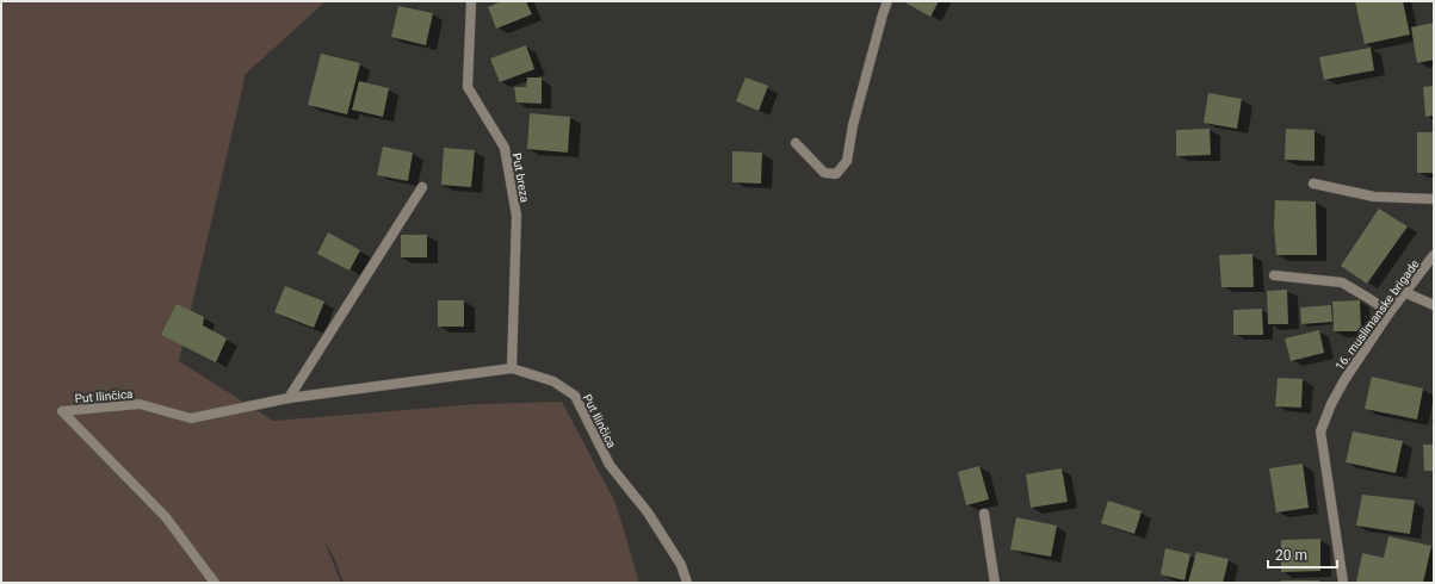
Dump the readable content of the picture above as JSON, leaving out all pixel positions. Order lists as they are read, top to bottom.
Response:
{
  "streets": {
    "street": ["Put breza", "16. muslimanske brigade", "Put Ilinčica"]
  },
  "crossings": [
    ["Put breza", "Put Ilinčica"]
  ],
  "scale_bar": "20 m"
}
